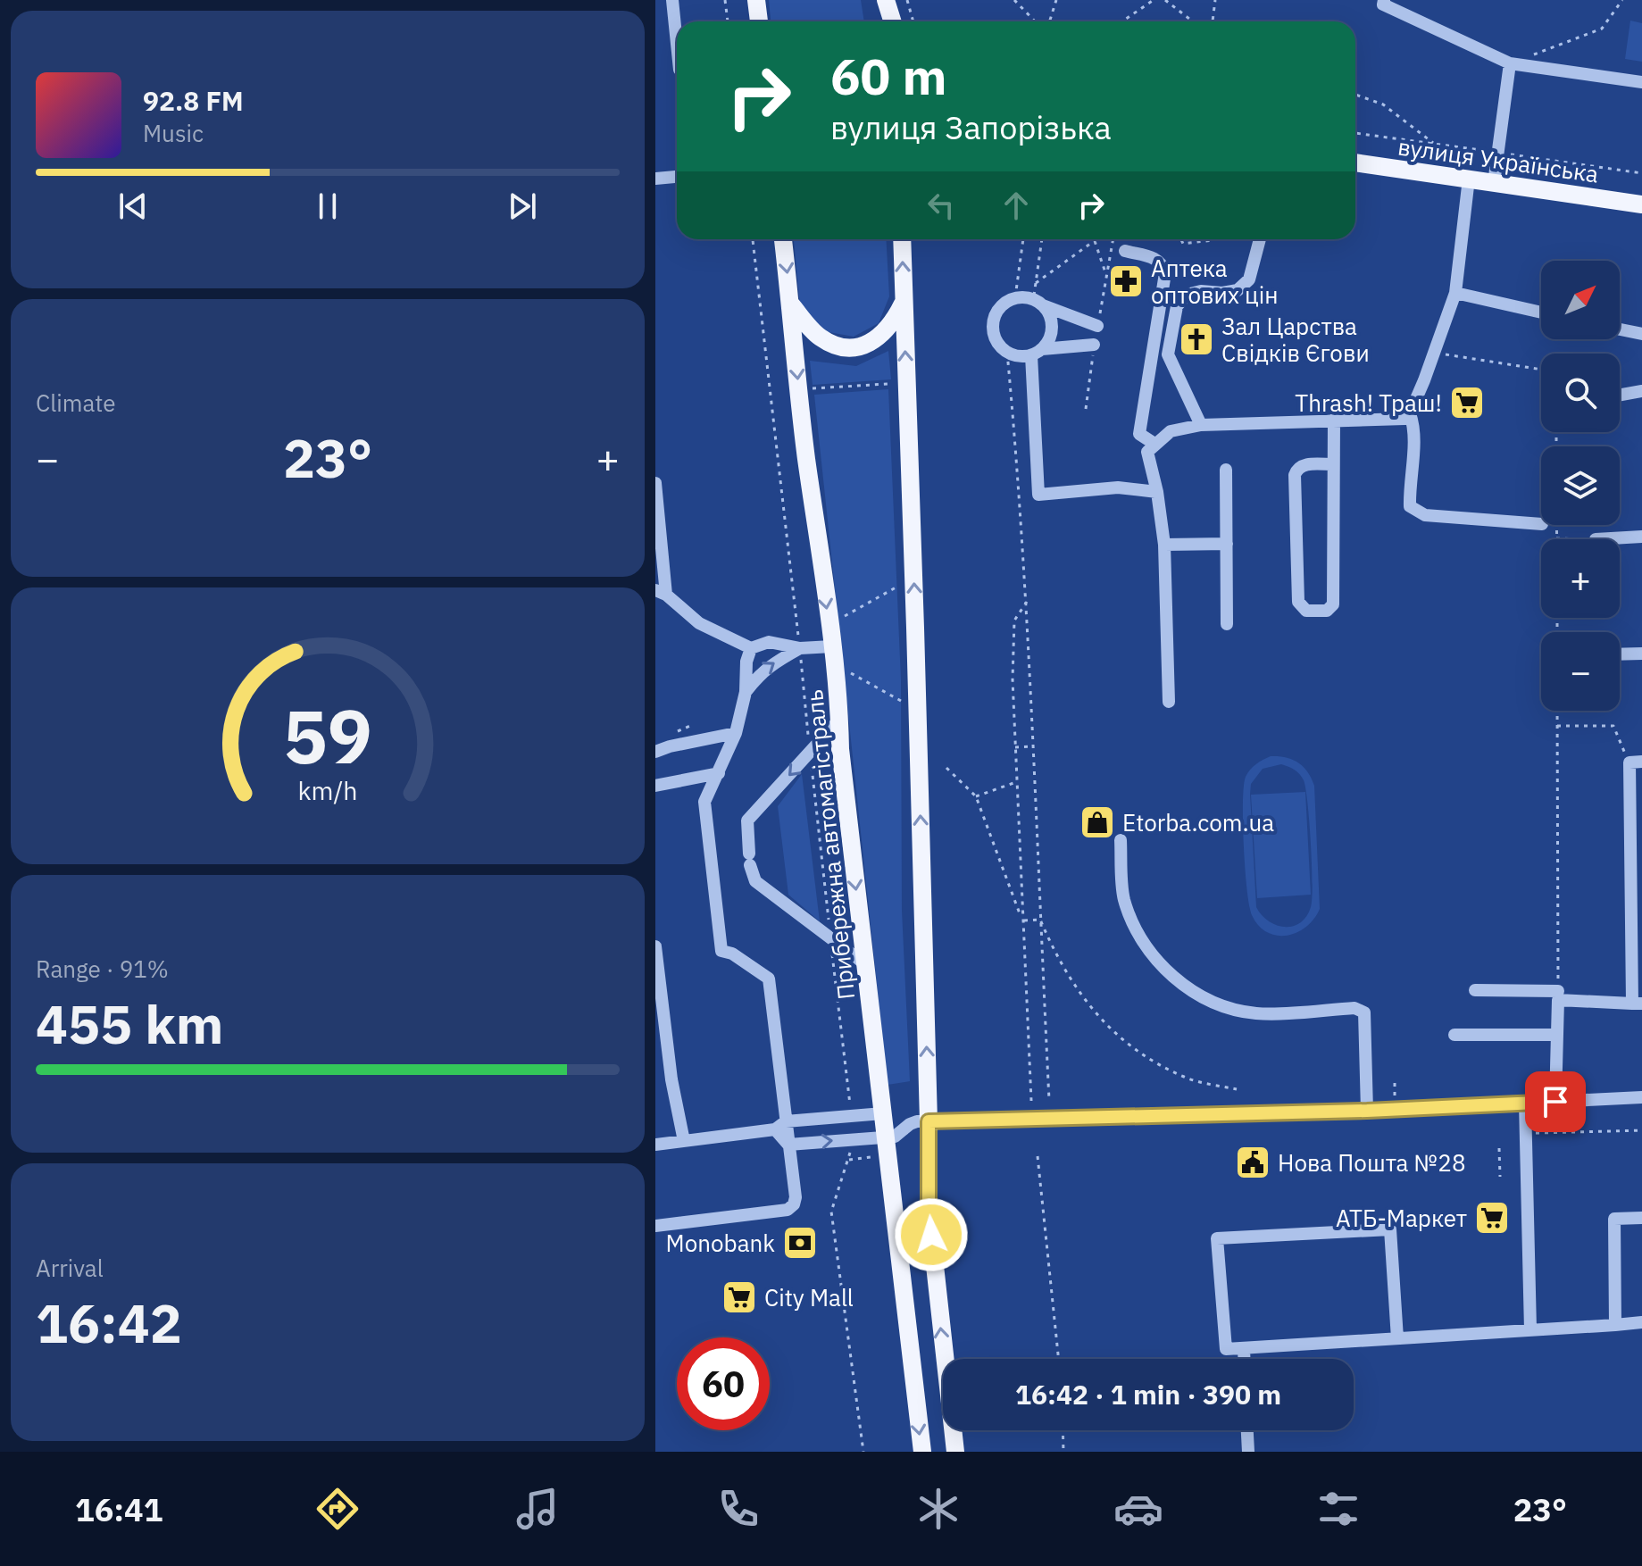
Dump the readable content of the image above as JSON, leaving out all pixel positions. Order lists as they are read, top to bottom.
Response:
{
  "streets": {
    "main road": ["вулиця Українська", "Прибережна автомагістраль"]
  },
  "places": {
    "pharmacy": ["Аптека оптових цін"],
    "church": ["Зал Царства Свідків Єгови"],
    "supermarket": ["Thrash! Траш!", "АТБ-Маркет", "City Mall"],
    "shop": ["Etorba.com.ua"],
    "public building": ["Нова Пошта №28"],
    "bank": ["Monobank"]
  },
  "north": "top right",
  "page": {
    "turn": ["60 m", "вулиця Запорізька"],
    "song": ["92.8 FM", "Music"],
    "map_buttons": ["+", "−"],
    "tile": [
      "Climate",
      ["Range · 91%", "455 km"],
      ["Arrival", "16:42"]
    ],
    "heat": ["−", "23°", "+"],
    "limit": "60",
    "trip": "16:42 · 1 min · 390 m",
    "tabs": ["16:41", "23°"],
    "gauge": ["59", "km/h"]
  }
}
